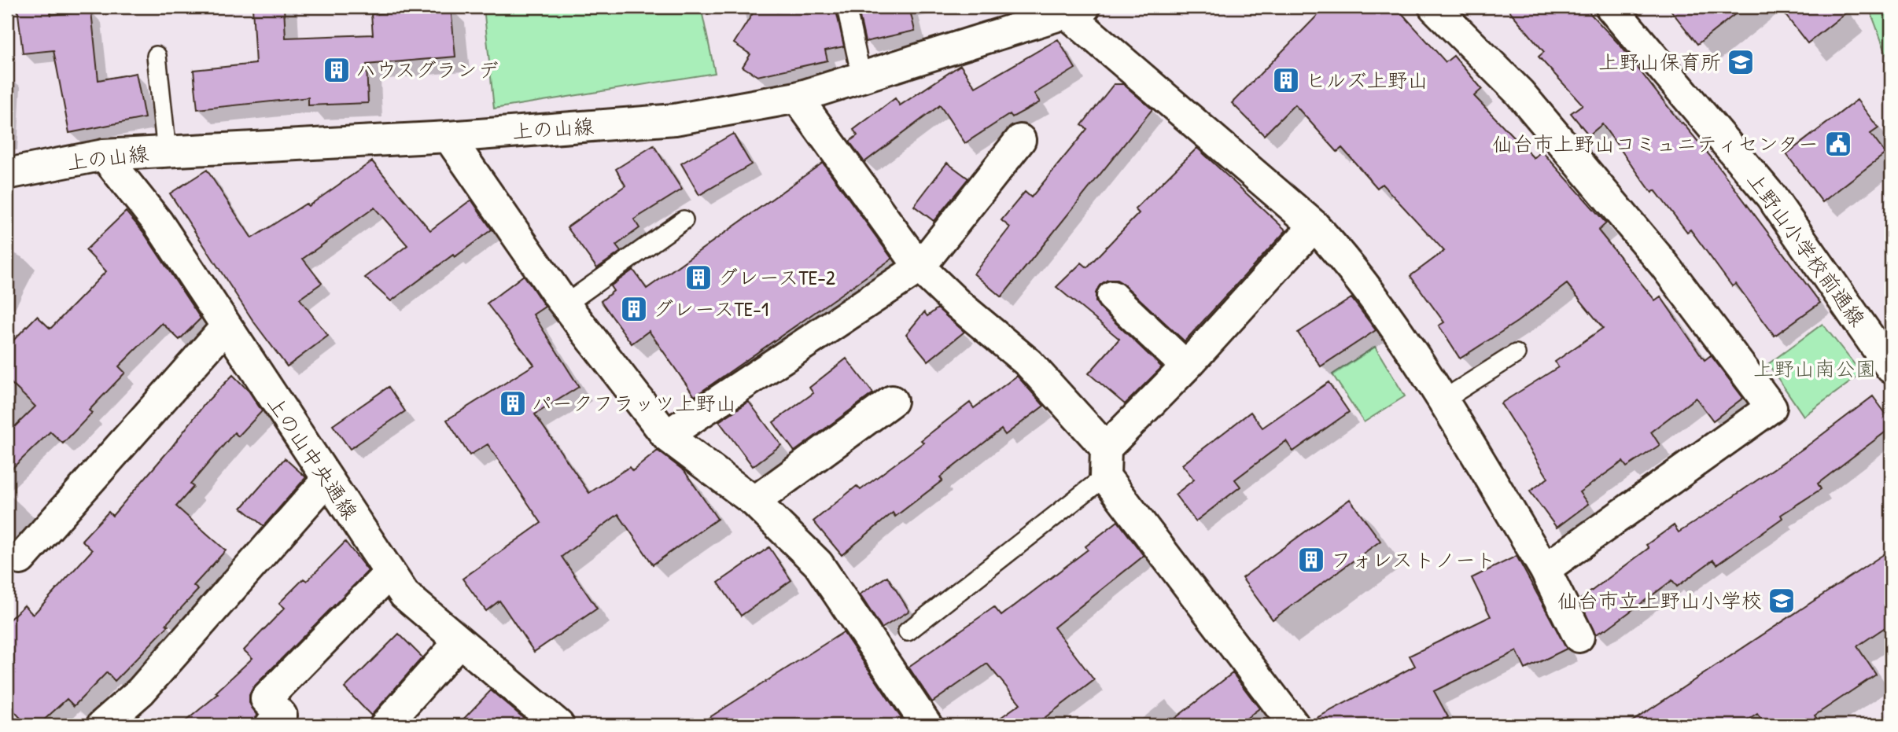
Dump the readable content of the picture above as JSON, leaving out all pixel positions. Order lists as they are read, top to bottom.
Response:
{
  "streets": {
    "street": ["上の山線", "上野山小学校前通線", "上の山中央通線"]
  },
  "crossings": [
    ["上の山線", "上の山中央通線"]
  ],
  "parks": ["上野山南公園"],
  "places": {
    "school or university": ["上野山保育所", "仙台市立上野山小学校"],
    "building": [
      "ハウスグランデ",
      "ヒルズ上野山",
      "グレースTE-2",
      "グレースTE-1",
      "パークフラッツ上野山",
      "フォレストノート"
    ],
    "public building": ["仙台市上野山コミュニティセンター"]
  }
}
